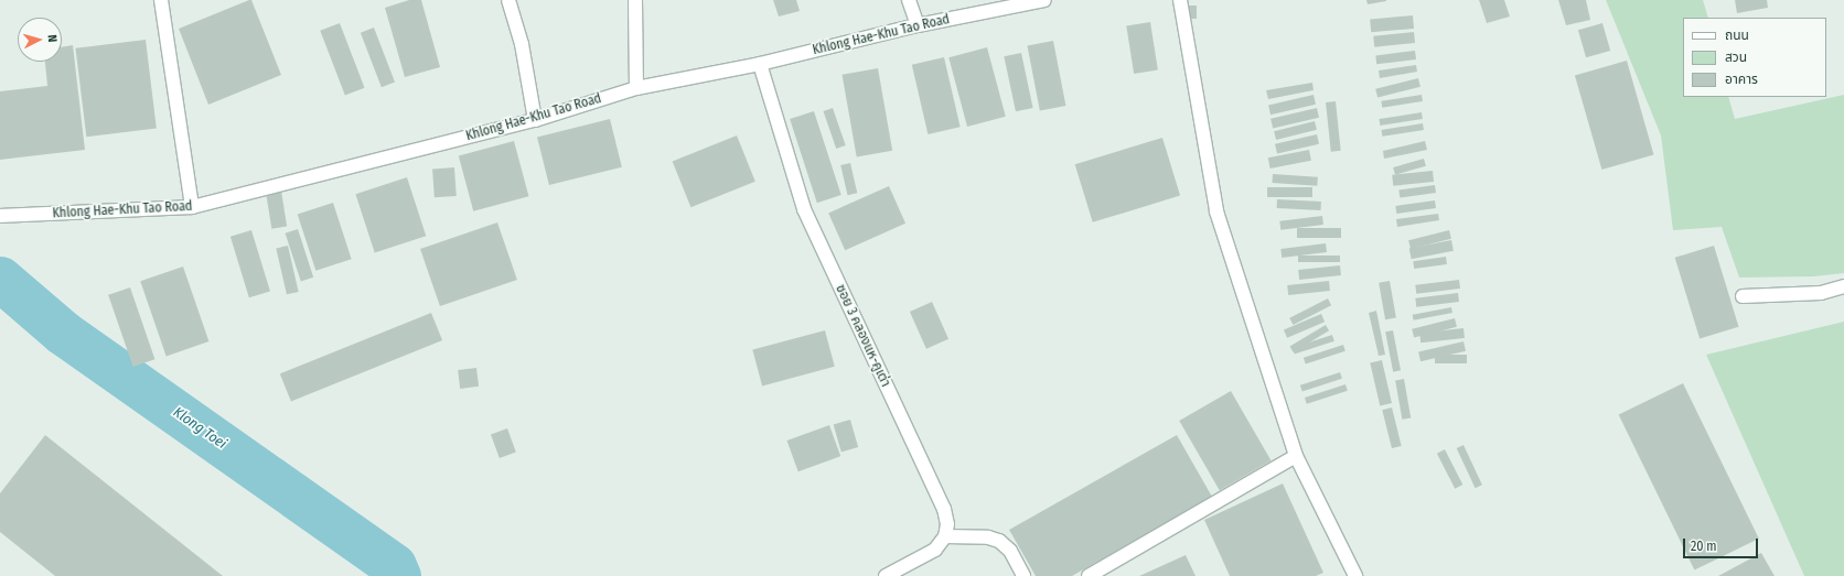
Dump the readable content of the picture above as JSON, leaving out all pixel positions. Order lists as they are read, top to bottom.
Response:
{
  "streets": {
    "street": ["Khlong Hae-Khu Tao Road", "ซอย 3 คลองแห-คูเต่า"]
  },
  "crossings": [
    ["Khlong Hae-Khu Tao Road", "ซอย 3 คลองแห-คูเต่า"]
  ],
  "water": ["Klong Toei"],
  "legend": ["ถนน", "สวน", "อาคาร"],
  "scale_bar": "20 m",
  "north": "right"
}
